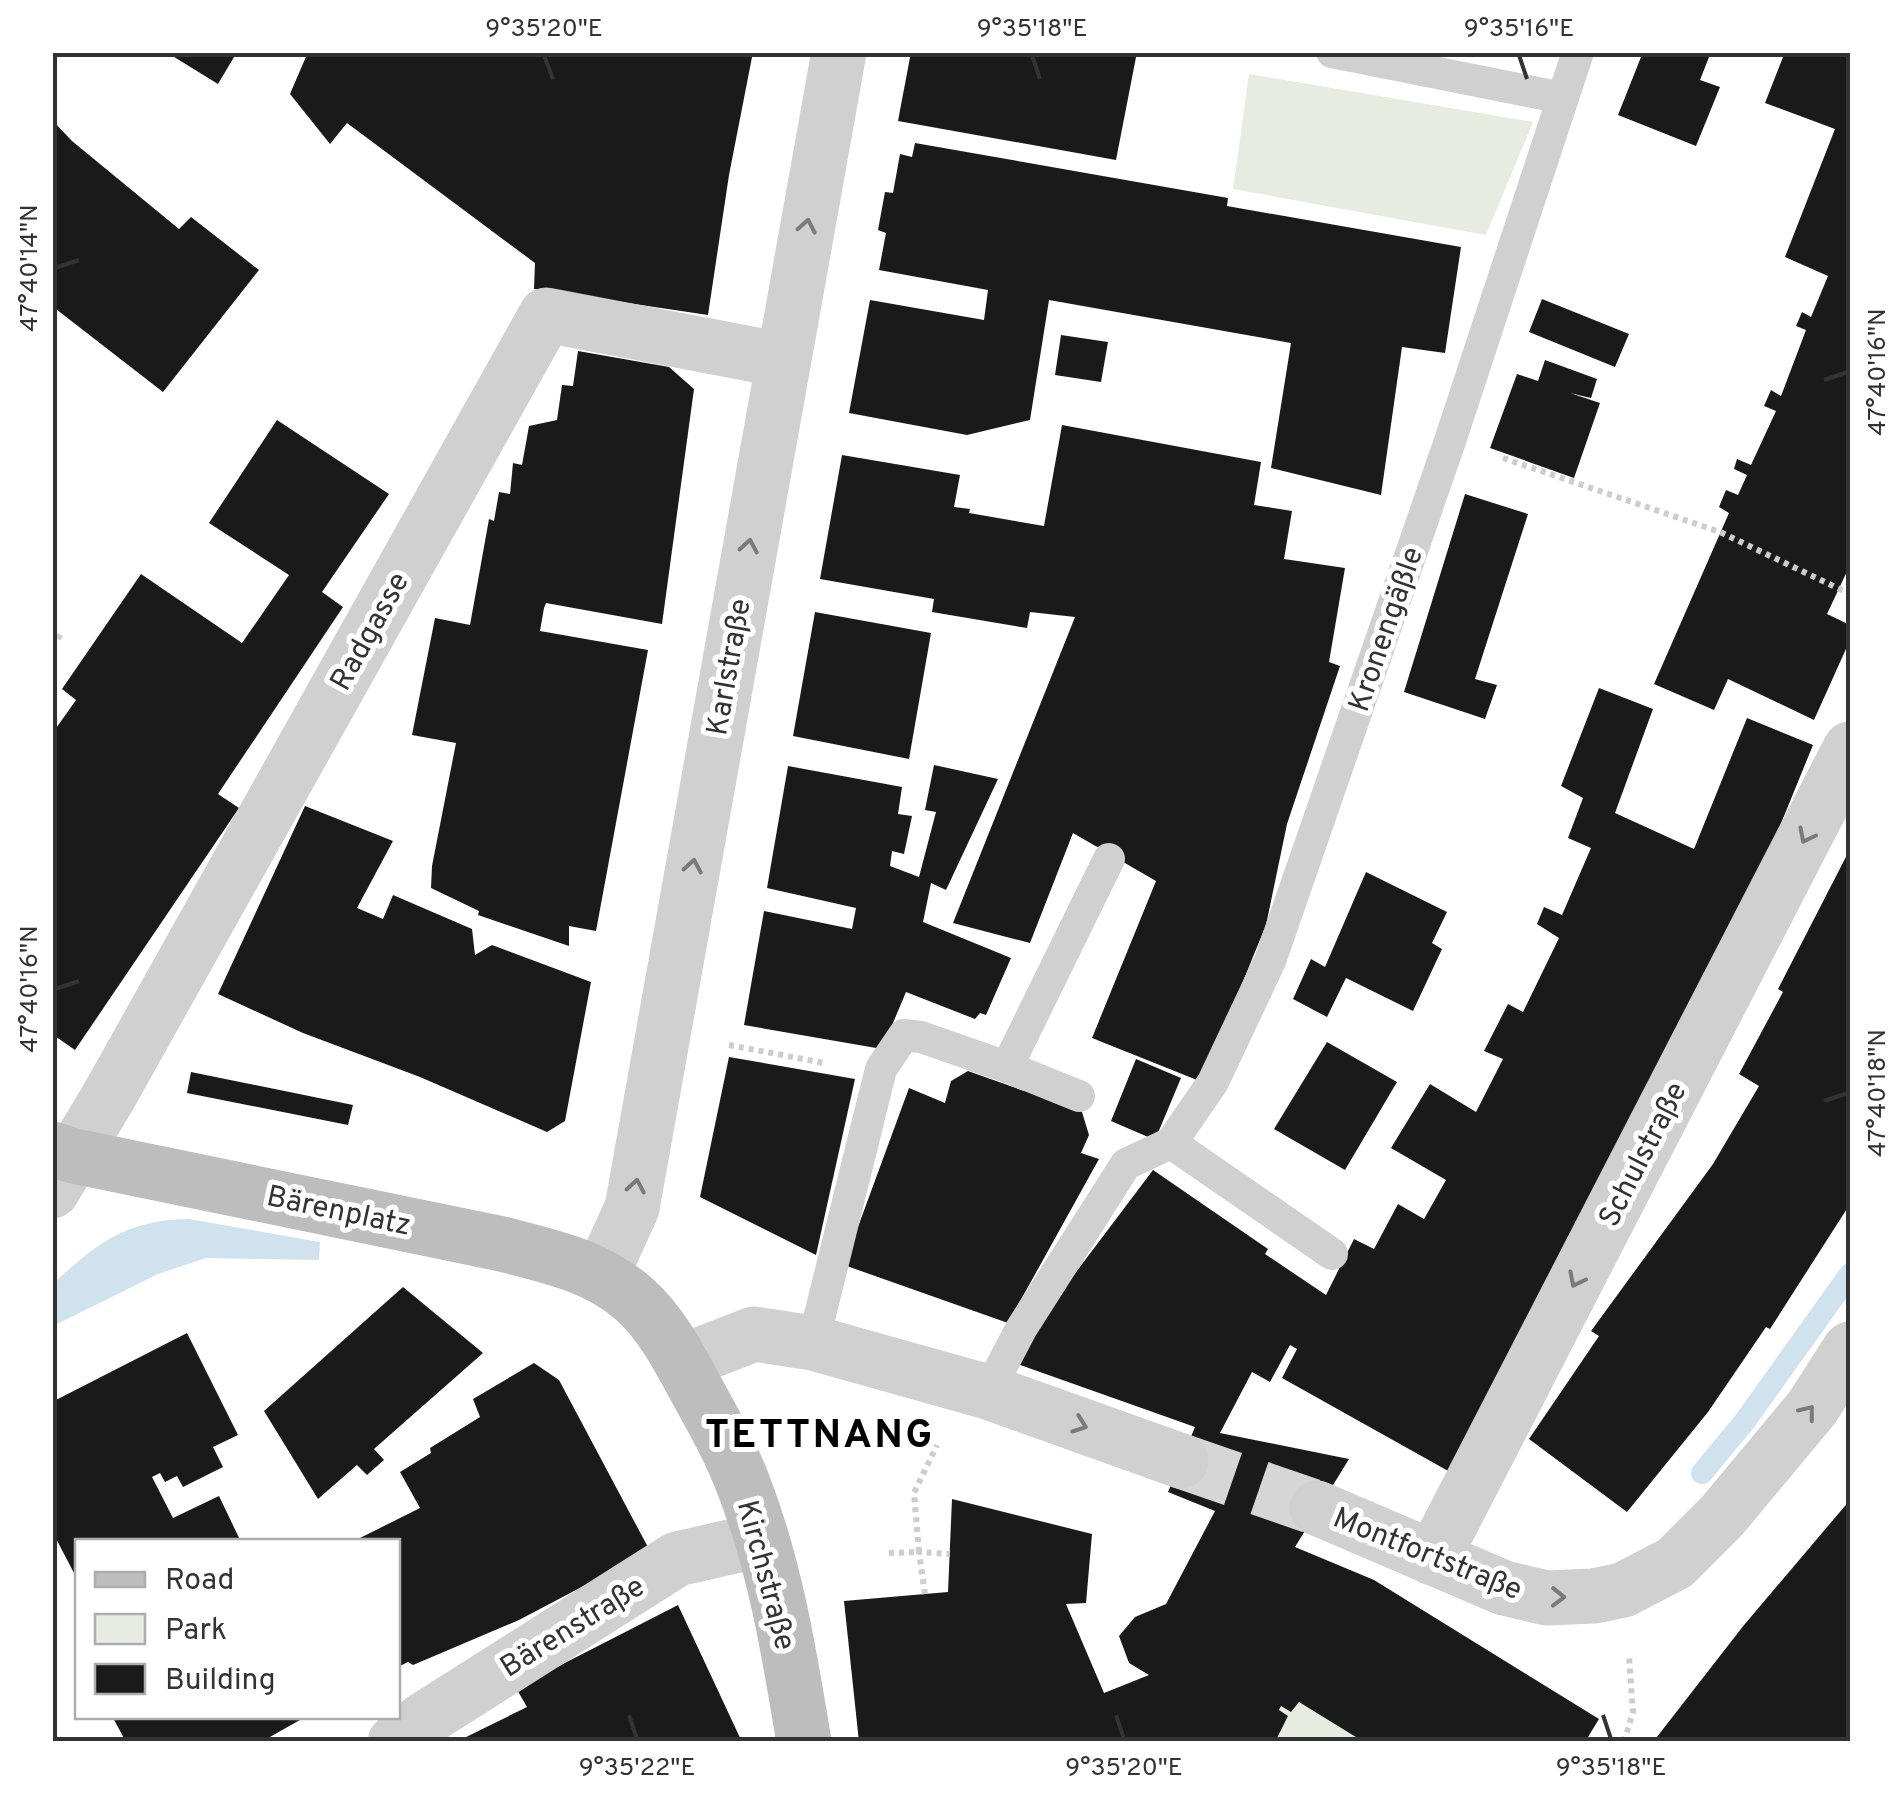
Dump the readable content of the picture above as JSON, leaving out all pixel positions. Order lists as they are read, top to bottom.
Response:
{
  "streets": {
    "street": [
      "Radgasse",
      "Karlstraße",
      "Schulstraße",
      "Bärenplatz",
      "Montfortstraße",
      "Kirchstraße",
      "Bärenstraße"
    ],
    "lane": ["Kronengäßle"]
  },
  "crossings": [
    ["Radgasse", "Karlstraße"],
    ["Radgasse", "Bärenplatz"],
    ["Karlstraße", "Bärenplatz"],
    ["Karlstraße", "Kirchstraße"],
    ["Schulstraße", "Montfortstraße"],
    ["Bärenplatz", "Kirchstraße"],
    ["Kirchstraße", "Bärenstraße"]
  ],
  "one_way": ["Karlstraße", "Schulstraße", "Montfortstraße"],
  "districts": ["TETTNANG"],
  "legend": ["Road", "Park", "Building"],
  "coordinates": [
    "9°35'20\"E",
    "9°35'18\"E",
    "9°35'16\"E",
    "47°40'14\"N",
    "47°40'16\"N",
    "47°40'18\"N",
    "9°35'22\"E"
  ]
}
